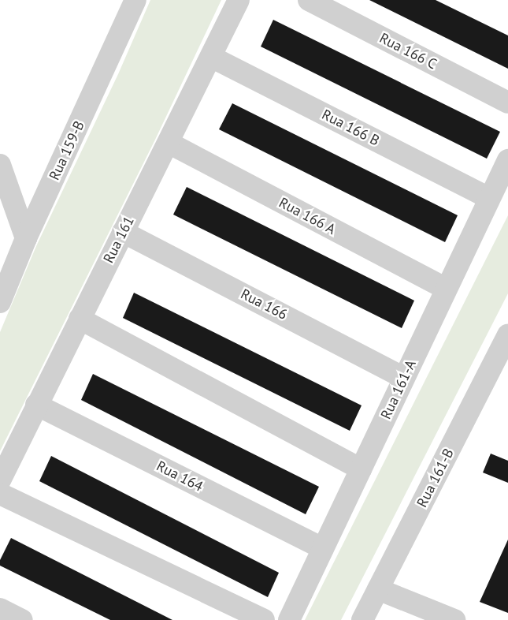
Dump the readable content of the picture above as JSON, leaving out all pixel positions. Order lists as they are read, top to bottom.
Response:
{
  "streets": {
    "street": [
      "Rua 166 C",
      "Rua 166 B",
      "Rua 159-B",
      "Rua 166 A",
      "Rua 161",
      "Rua 166",
      "Rua 161-A",
      "Rua 164",
      "Rua 161-B"
    ]
  },
  "crossings": [
    ["Rua 166 B", "Rua 161"],
    ["Rua 166 B", "Rua 161-A"],
    ["Rua 166 A", "Rua 161"],
    ["Rua 166 A", "Rua 161-A"],
    ["Rua 161", "Rua 166"],
    ["Rua 161", "Rua 164"],
    ["Rua 166", "Rua 161-A"],
    ["Rua 161-A", "Rua 164"]
  ]
}
